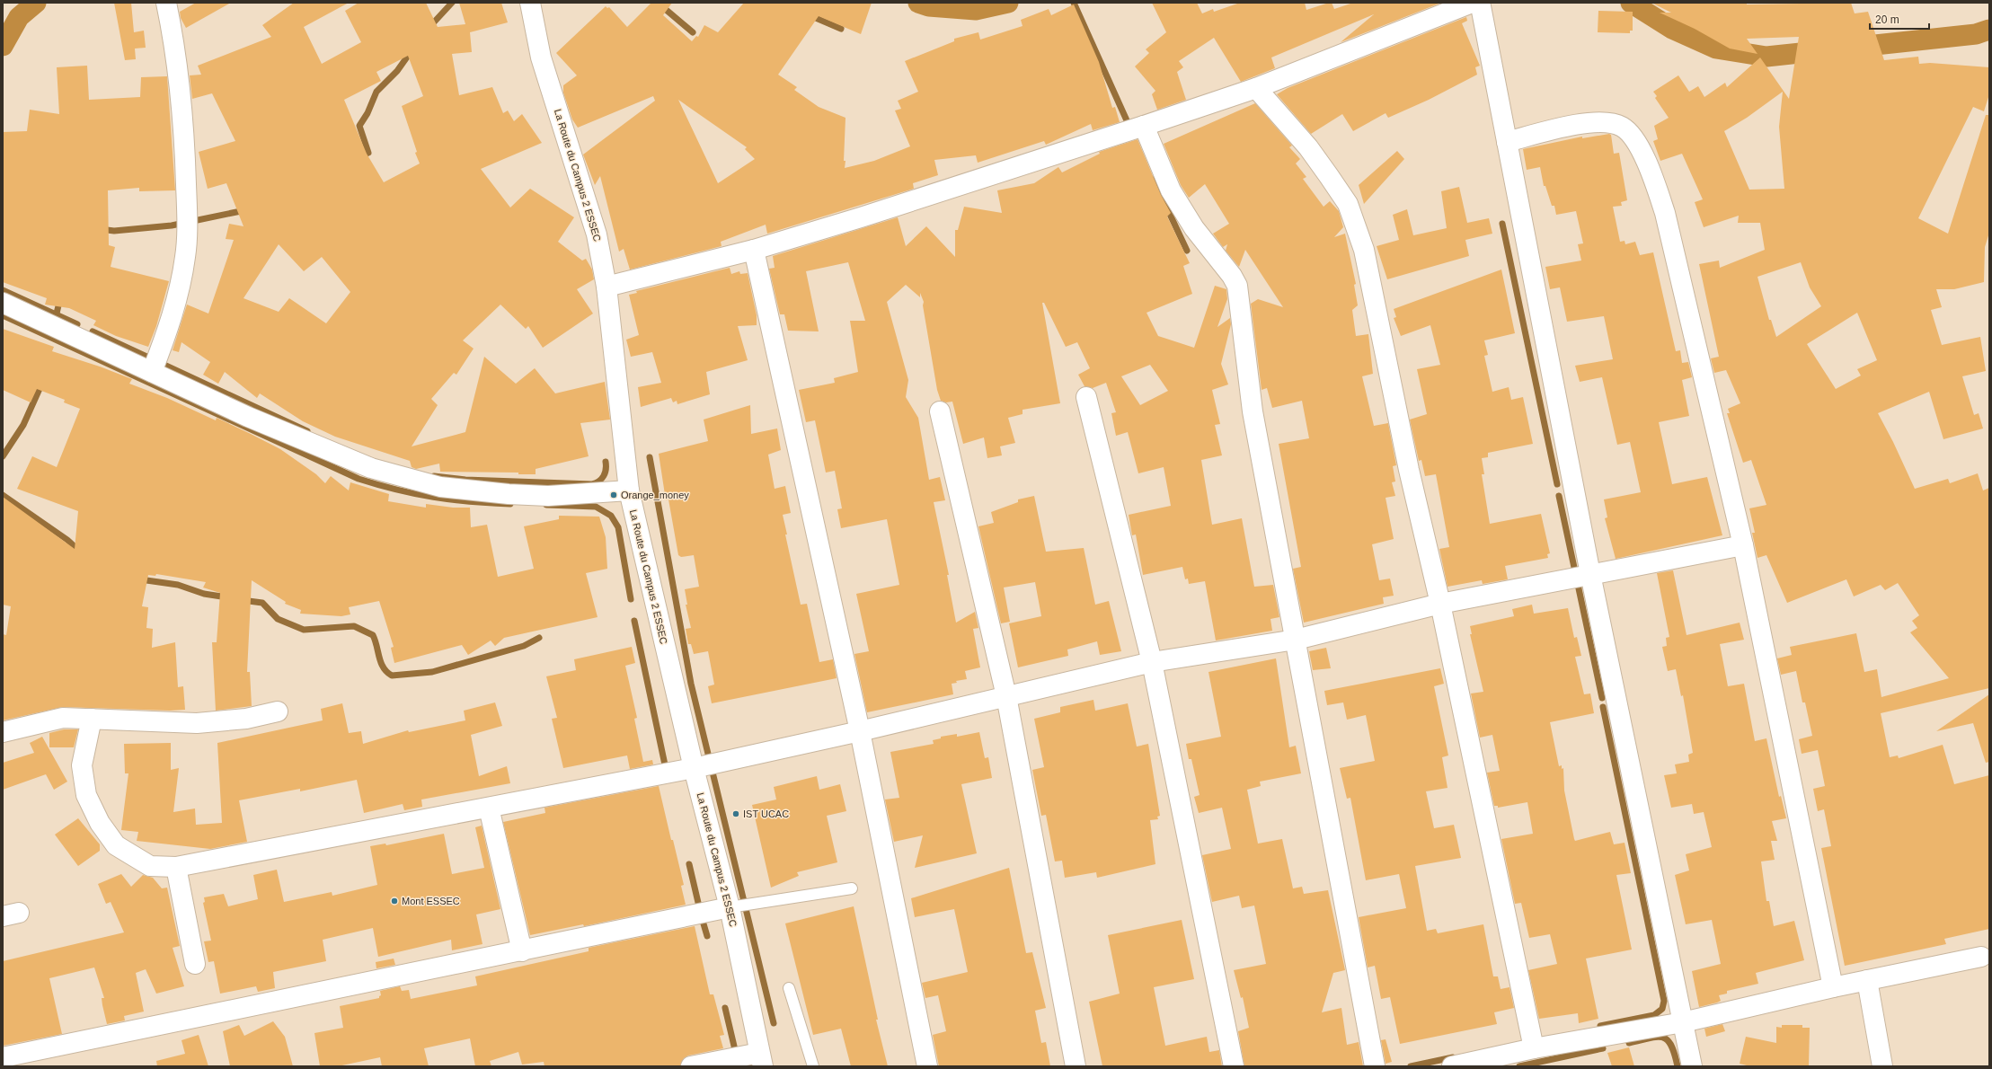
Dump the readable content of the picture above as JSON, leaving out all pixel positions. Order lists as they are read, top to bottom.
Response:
{
  "streets": {
    "street": ["La Route du Campus 2 ESSEC"]
  },
  "places": ["Orange_money", "IST UCAC", "Mont ESSEC"],
  "scale_bar": "20 m"
}
